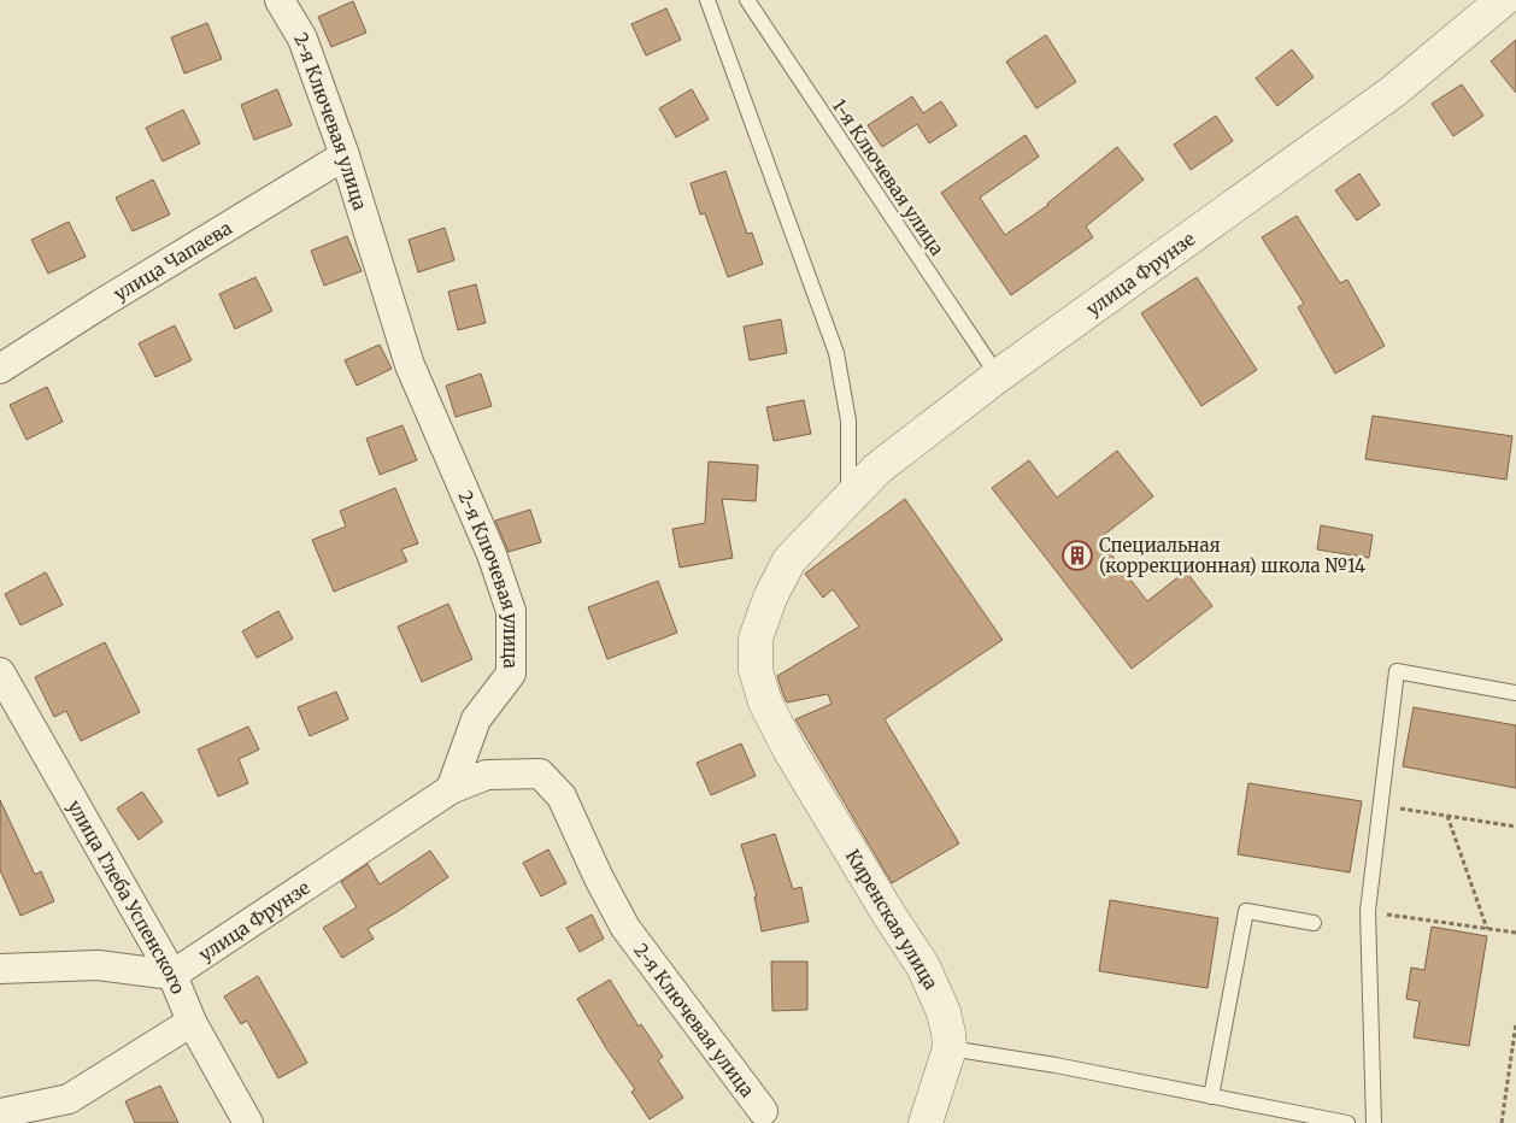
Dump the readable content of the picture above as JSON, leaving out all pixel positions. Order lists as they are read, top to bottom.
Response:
{
  "streets": {
    "street": [
      "2-я Ключевая улица",
      "улица Чапаева",
      "улица Фрунзе",
      "улица Глеба Успенского",
      "Киренская улица"
    ],
    "lane": ["1-я Ключевая улица"]
  },
  "crossings": [
    ["2-я Ключевая улица", "улица Чапаева"],
    ["2-я Ключевая улица", "улица Фрунзе"],
    ["1-я Ключевая улица", "улица Фрунзе"],
    ["улица Фрунзе", "улица Глеба Успенского"],
    ["улица Фрунзе", "Киренская улица"]
  ],
  "places": {
    "building": ["Специальная (коррекционная) школа №14"]
  }
}
